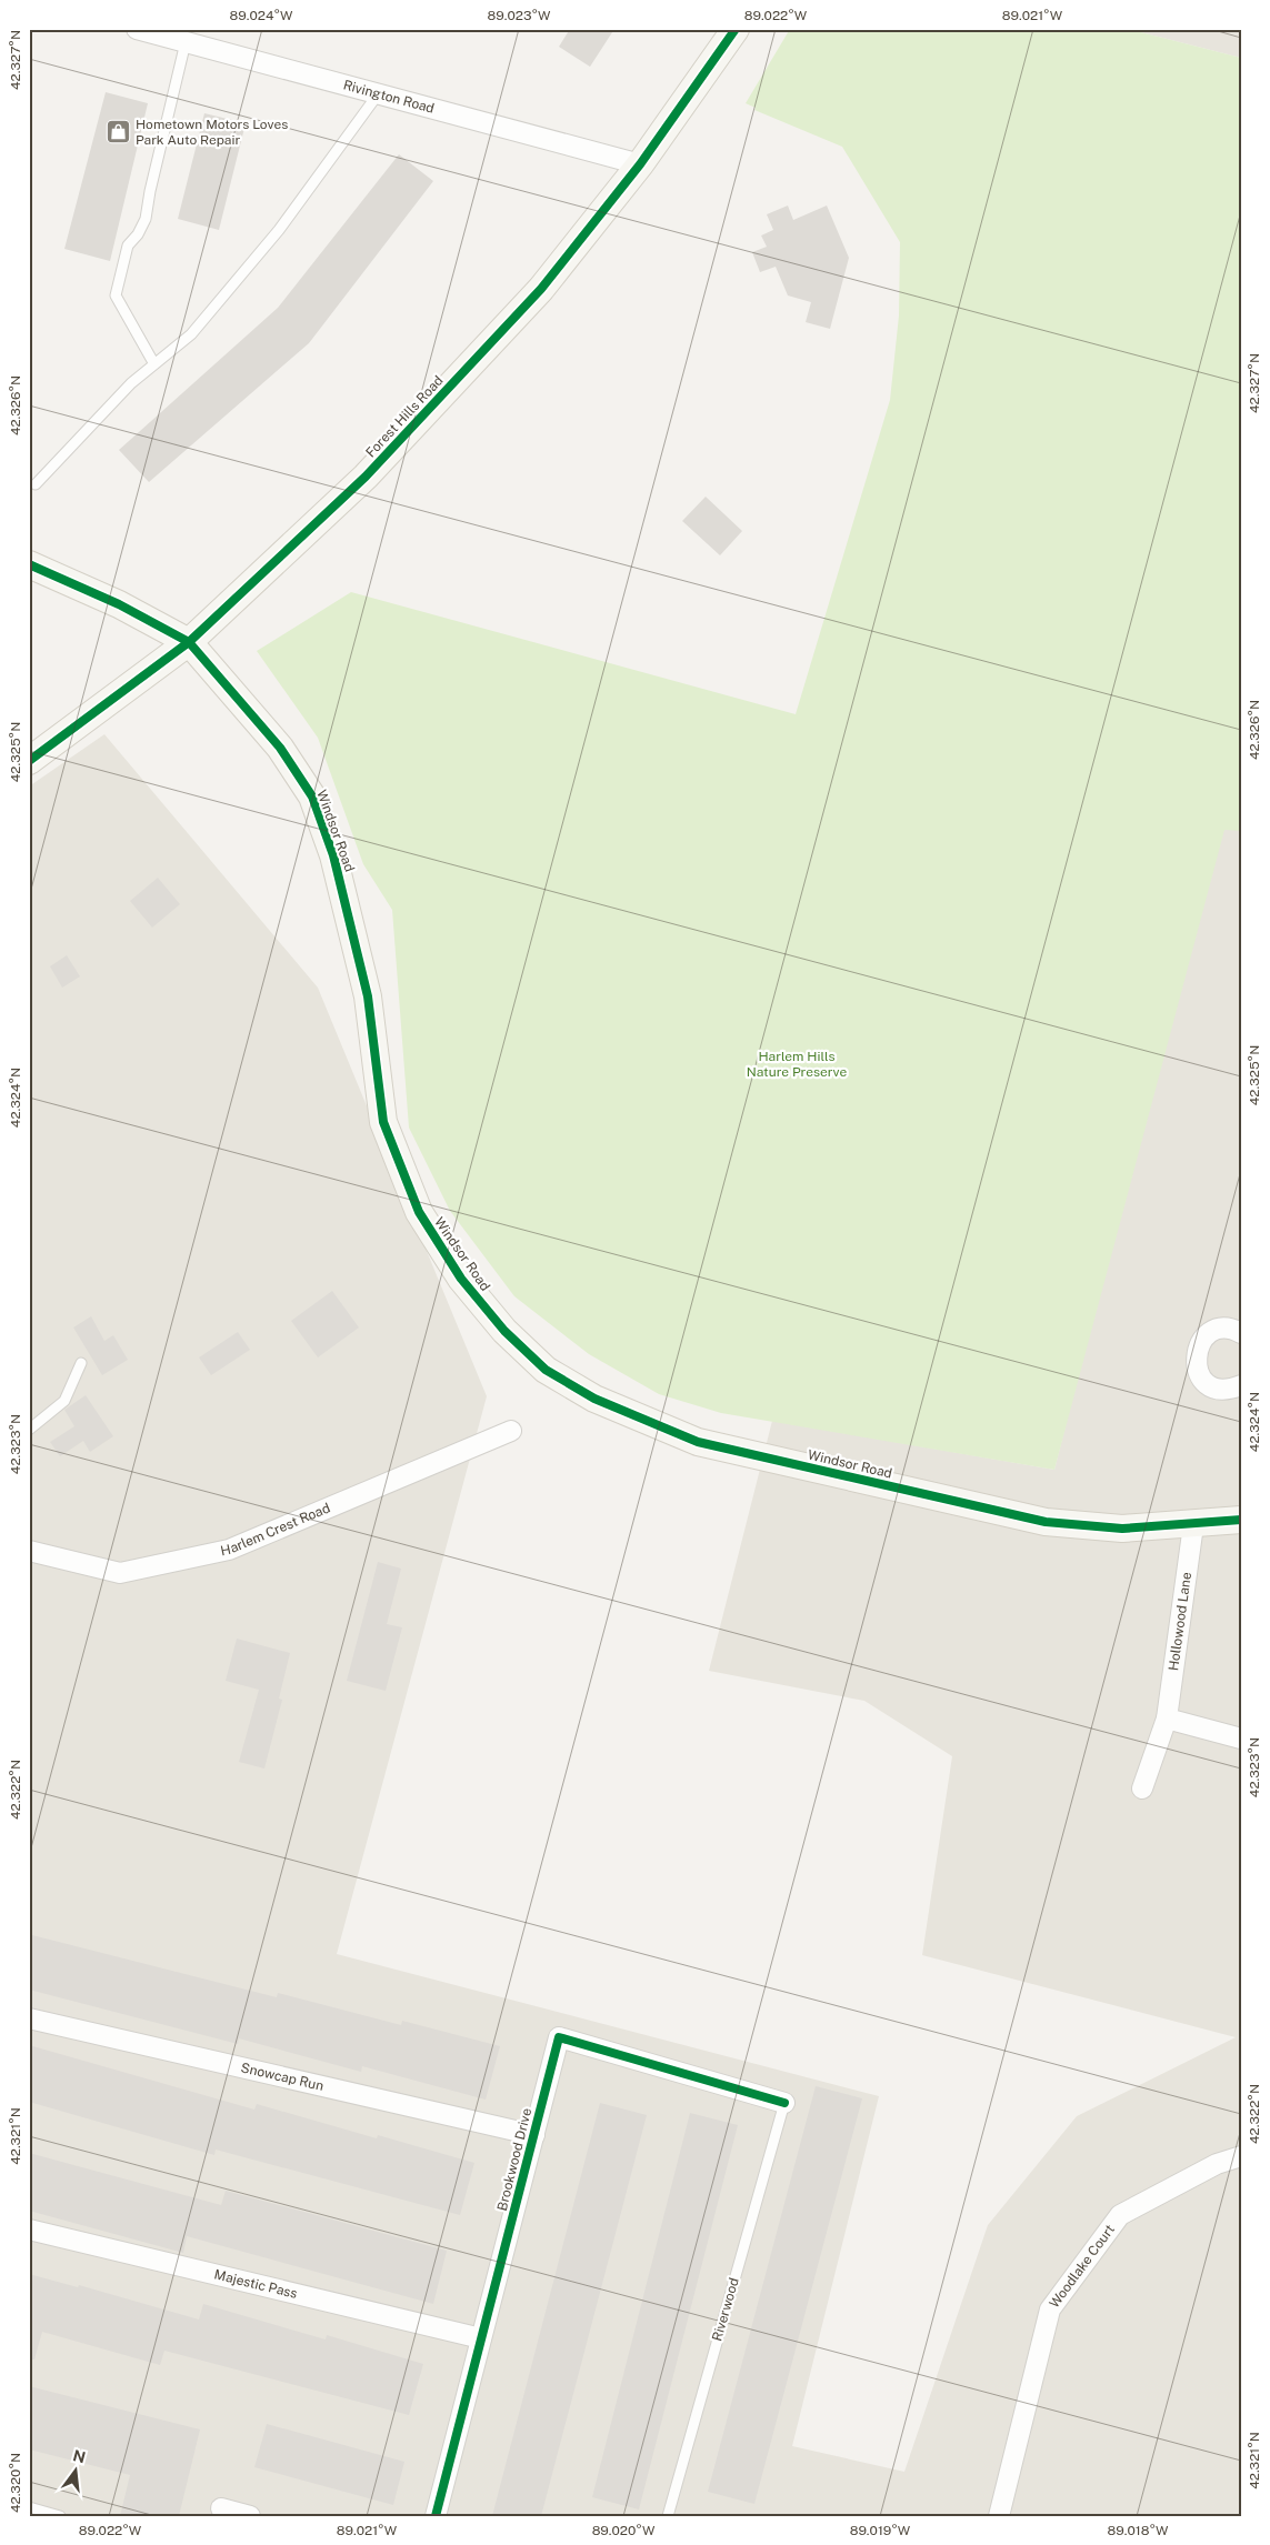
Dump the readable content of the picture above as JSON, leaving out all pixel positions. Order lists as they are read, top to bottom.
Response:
{
  "streets": {
    "street": [
      "Rivington Road",
      "Forest Hills Road",
      "Windsor Road",
      "Harlem Crest Road",
      "Hollowood Lane",
      "Snowcap Run",
      "Brookwood Drive",
      "Woodlake Court",
      "Majestic Pass"
    ],
    "lane": ["Riverwood"]
  },
  "crossings": [
    ["Rivington Road", "Forest Hills Road"],
    ["Forest Hills Road", "Windsor Road"],
    ["Windsor Road", "Hollowood Lane"],
    ["Snowcap Run", "Brookwood Drive"],
    ["Brookwood Drive", "Majestic Pass"],
    ["Brookwood Drive", "Riverwood"]
  ],
  "parks": ["Harlem Hills Nature Preserve"],
  "places": {
    "shop": ["Hometown Motors Loves Park Auto Repair"]
  },
  "north": "top",
  "coordinates": [
    "89.024°W",
    "89.023°W",
    "89.022°W",
    "89.021°W",
    "42.327°N",
    "42.326°N",
    "42.325°N",
    "42.324°N",
    "42.323°N",
    "42.322°N",
    "42.321°N",
    "42.320°N",
    "89.020°W",
    "89.019°W",
    "89.018°W"
  ]
}
